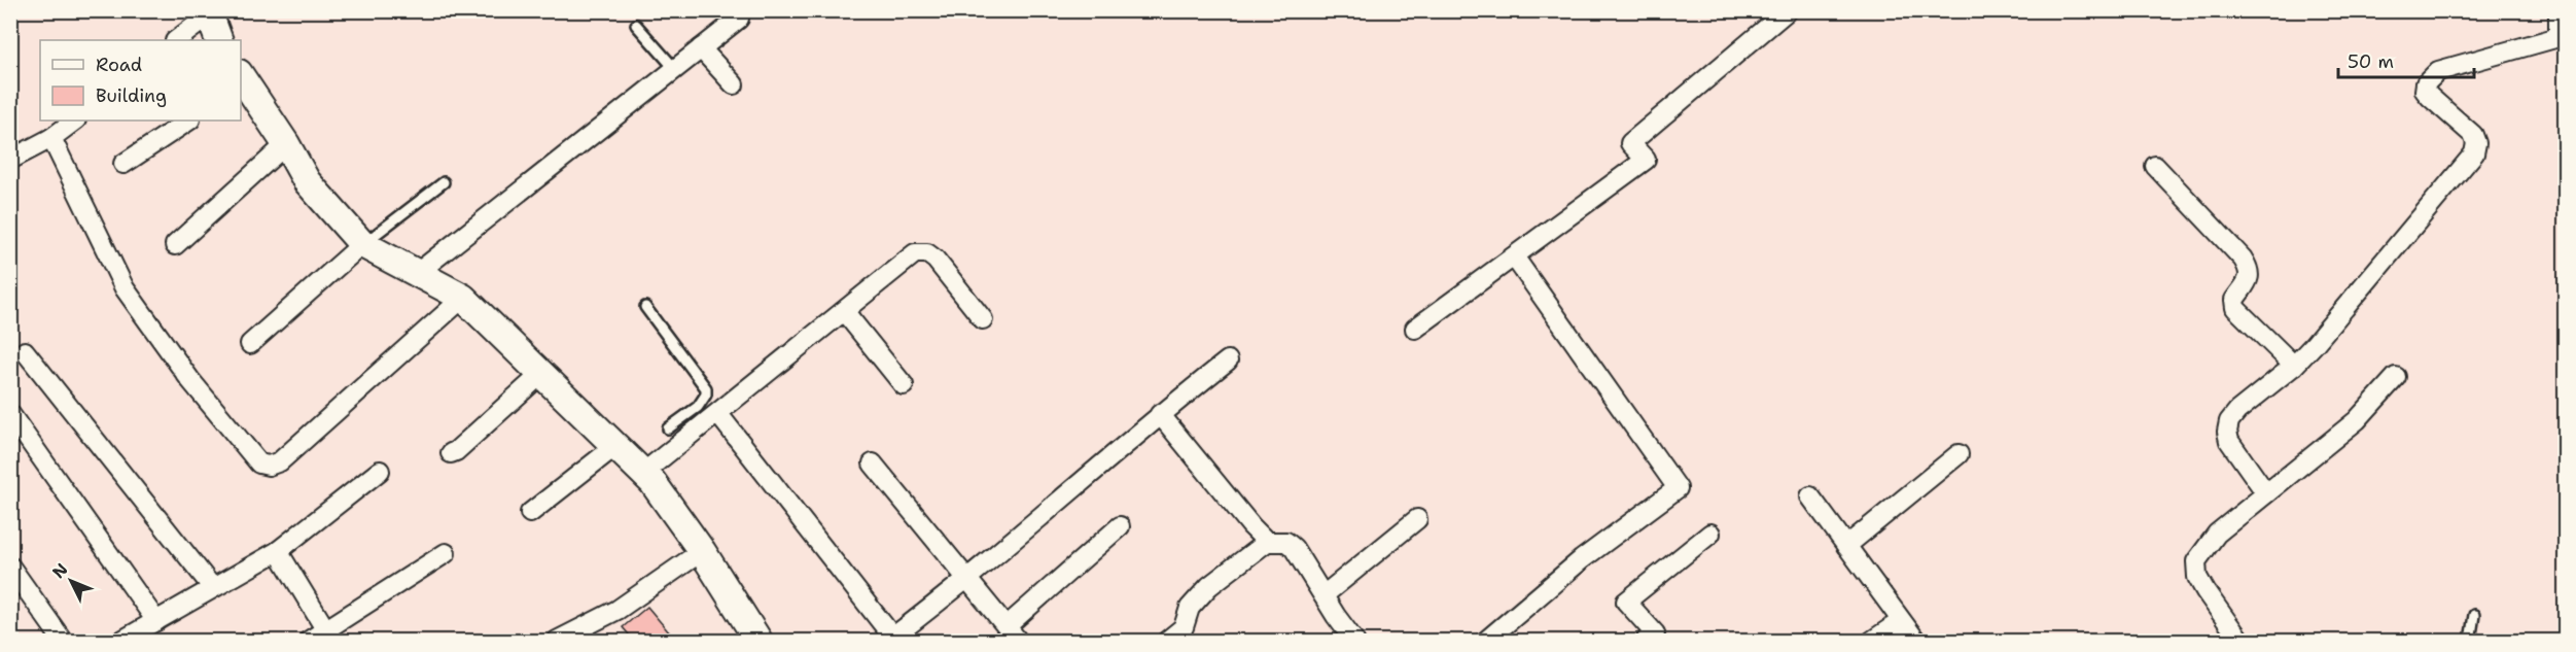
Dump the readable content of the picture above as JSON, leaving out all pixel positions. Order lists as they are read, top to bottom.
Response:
{
  "legend": ["Road", "Building"],
  "scale_bar": "50 m",
  "north": "top left"
}
